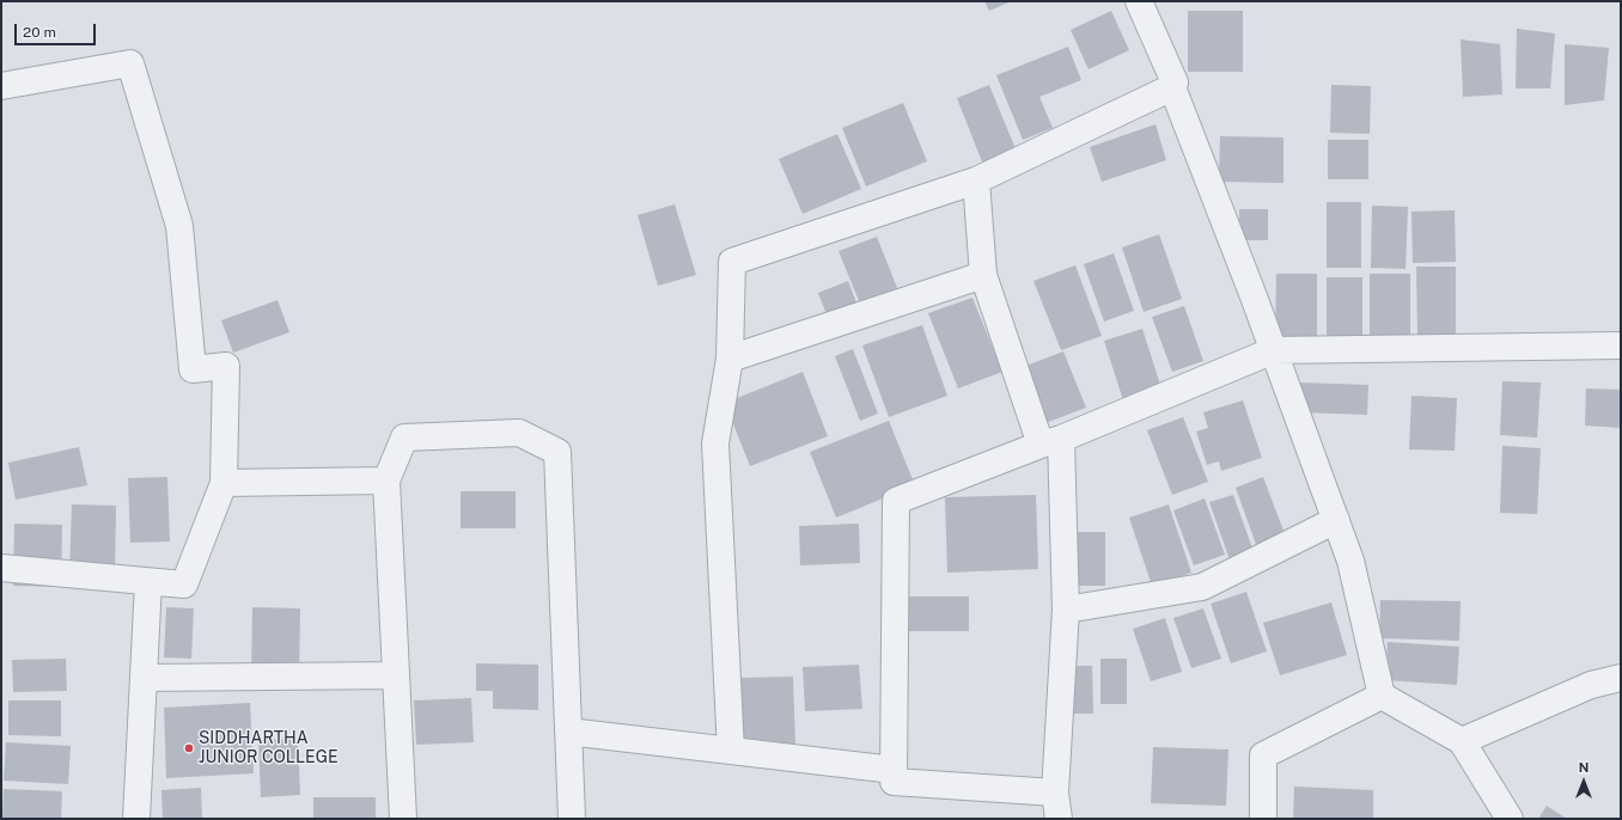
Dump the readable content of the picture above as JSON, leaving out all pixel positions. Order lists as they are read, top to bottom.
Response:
{
  "places": ["SIDDHARTHA JUNIOR COLLEGE"],
  "scale_bar": "20 m",
  "north": "top"
}
